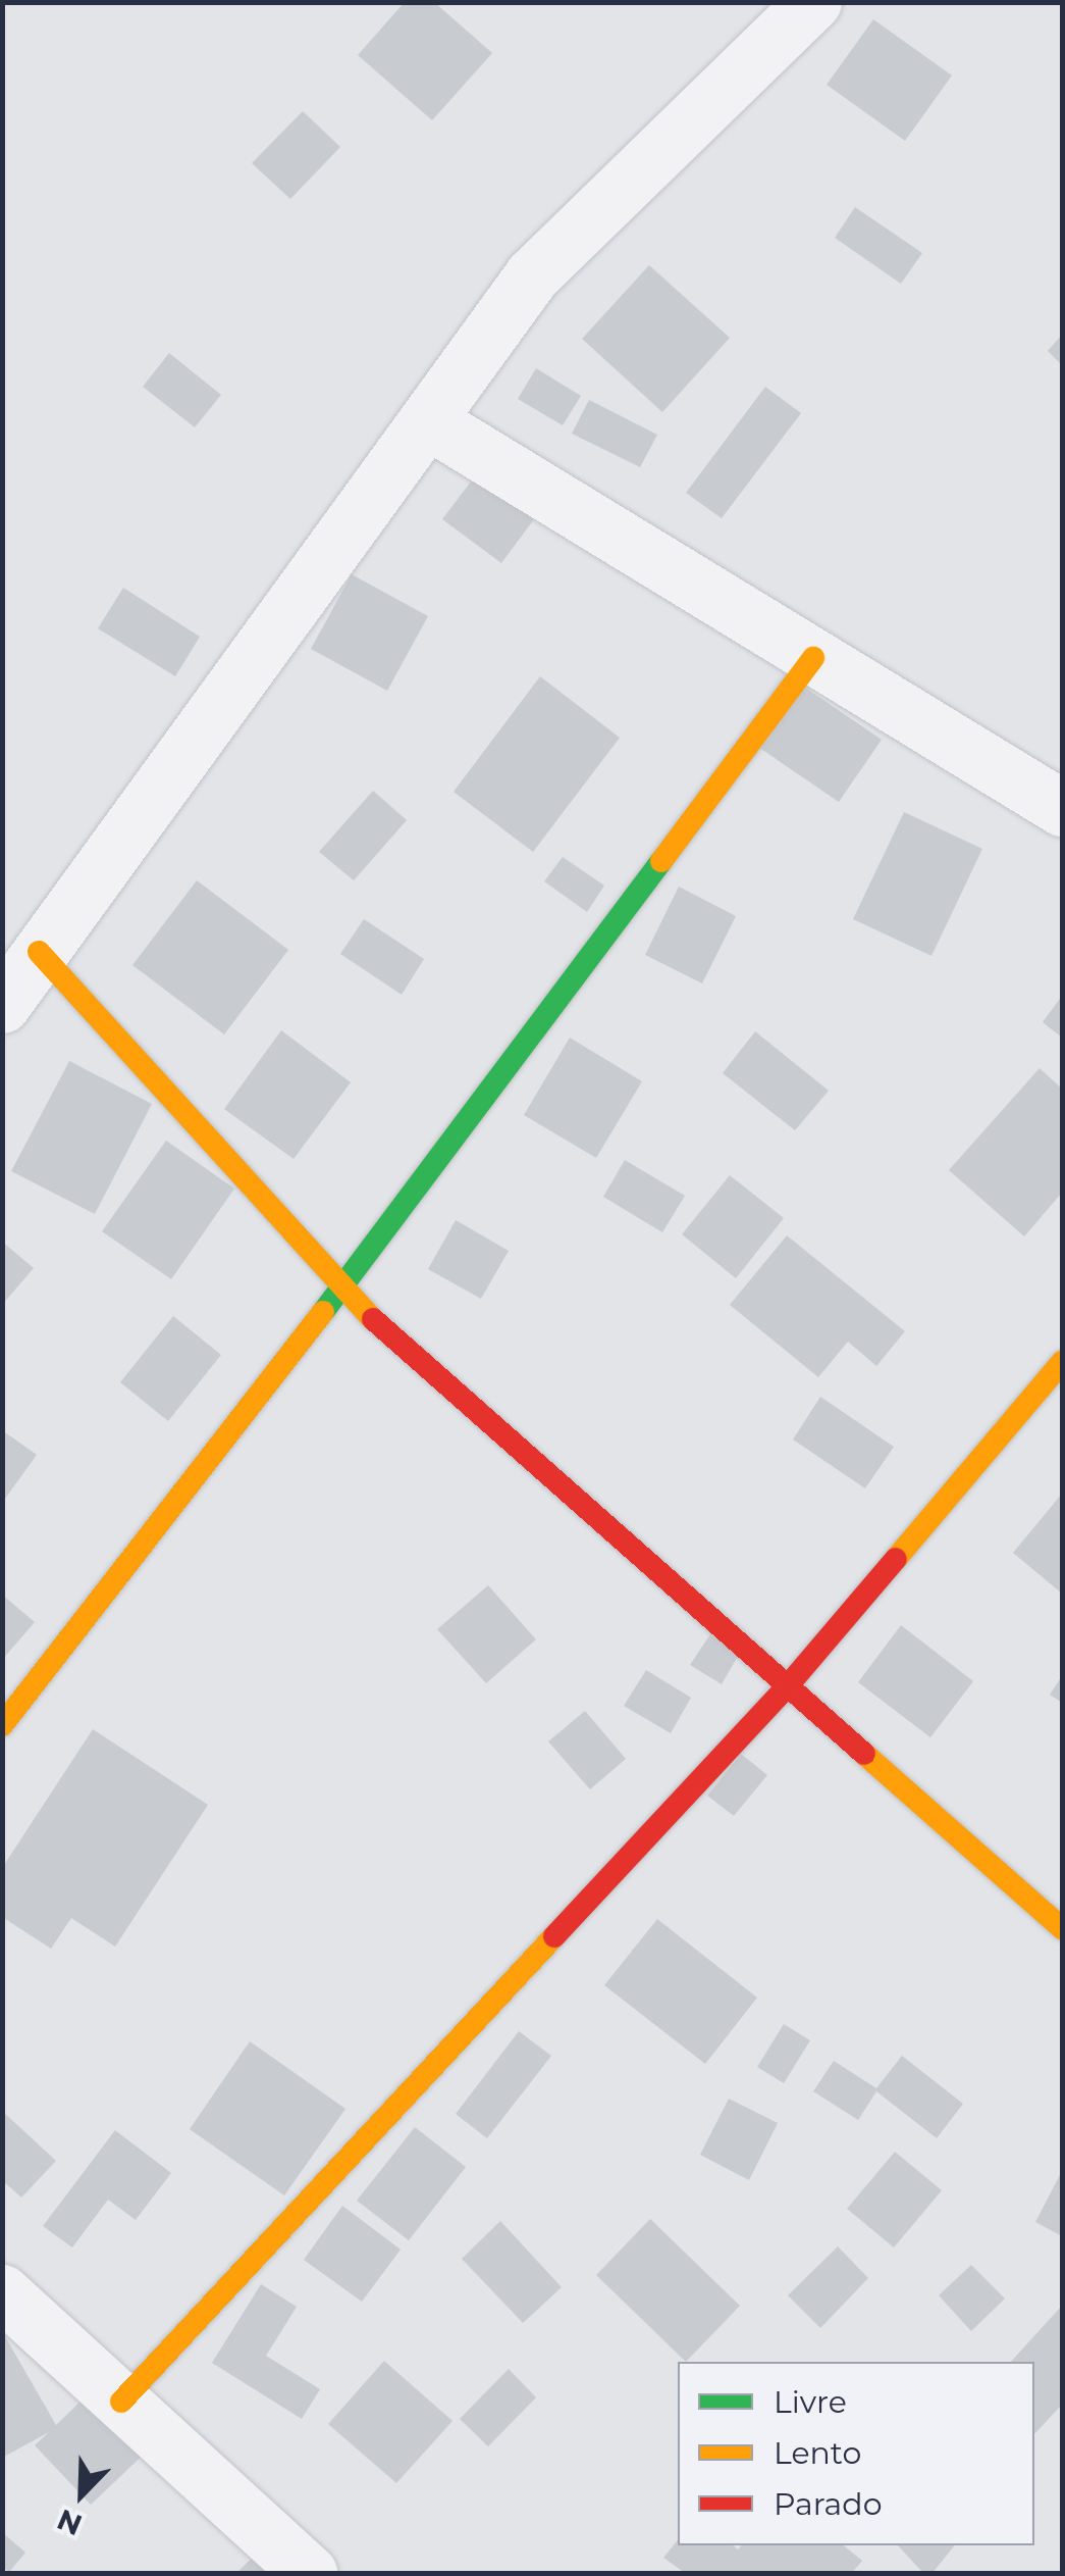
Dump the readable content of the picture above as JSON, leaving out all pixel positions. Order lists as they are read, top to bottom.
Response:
{
  "legend": ["Livre", "Lento", "Parado"],
  "north": "bottom left"
}
